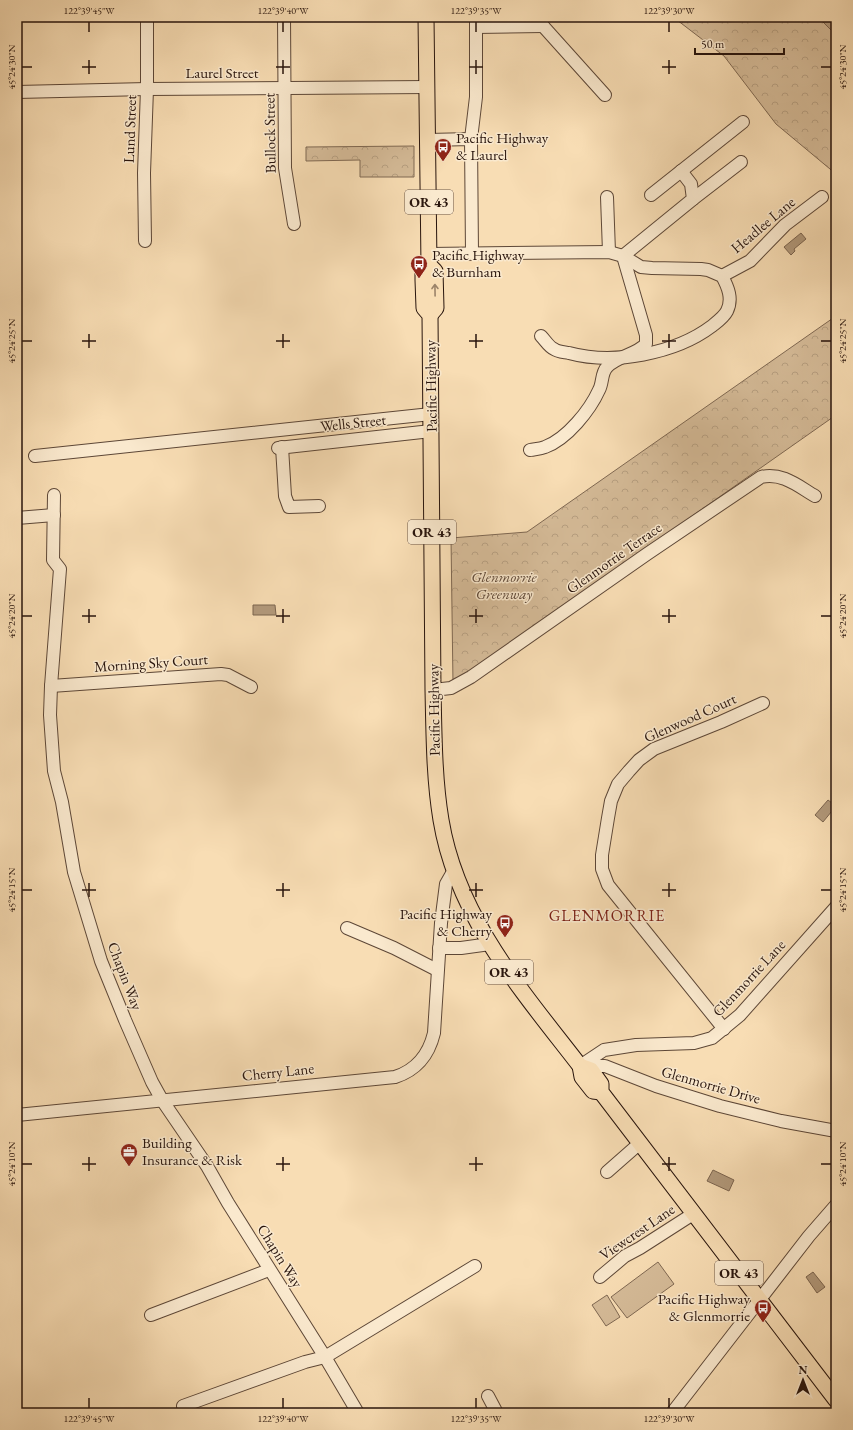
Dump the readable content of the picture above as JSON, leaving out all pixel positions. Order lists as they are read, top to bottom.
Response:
{
  "streets": {
    "main road": ["OR 43", "Pacific Highway"],
    "street": [
      "Laurel Street",
      "Lund Street",
      "Bullock Street",
      "Headlee Lane",
      "Wells Street",
      "Glenmorrie Terrace",
      "Morning Sky Court",
      "Glenwood Court",
      "Chapin Way",
      "Glenmorrie Lane",
      "Cherry Lane",
      "Glenmorrie Drive",
      "Viewcrest Lane"
    ]
  },
  "crossings": [
    ["Laurel Street", "Lund Street"],
    ["Laurel Street", "Bullock Street"],
    ["Laurel Street", "Pacific Highway"],
    ["Pacific Highway", "Wells Street"],
    ["Pacific Highway", "Glenmorrie Terrace"],
    ["Pacific Highway", "Glenmorrie Lane"],
    ["Pacific Highway", "Cherry Lane"],
    ["Pacific Highway", "Glenmorrie Drive"],
    ["Pacific Highway", "Viewcrest Lane"],
    ["Morning Sky Court", "Chapin Way"],
    ["Glenwood Court", "Glenmorrie Lane"],
    ["Chapin Way", "Cherry Lane"],
    ["Glenmorrie Lane", "Glenmorrie Drive"]
  ],
  "districts": ["GLENMORRIE"],
  "parks": ["Glenmorrie Greenway"],
  "places": {
    "bus stop": [
      "Pacific Highway & Laurel",
      "Pacific Highway & Burnham",
      "Pacific Highway & Cherry",
      "Pacific Highway & Glenmorrie"
    ],
    "office": ["Building Insurance & Risk"]
  },
  "scale_bar": "50 m",
  "north": "top",
  "coordinates": [
    "122°39'45\"W",
    "122°39'40\"W",
    "122°39'35\"W",
    "122°39'30\"W",
    "45°24'30\"N",
    "45°24'25\"N",
    "45°24'20\"N",
    "45°24'15\"N",
    "45°24'10\"N"
  ]
}
